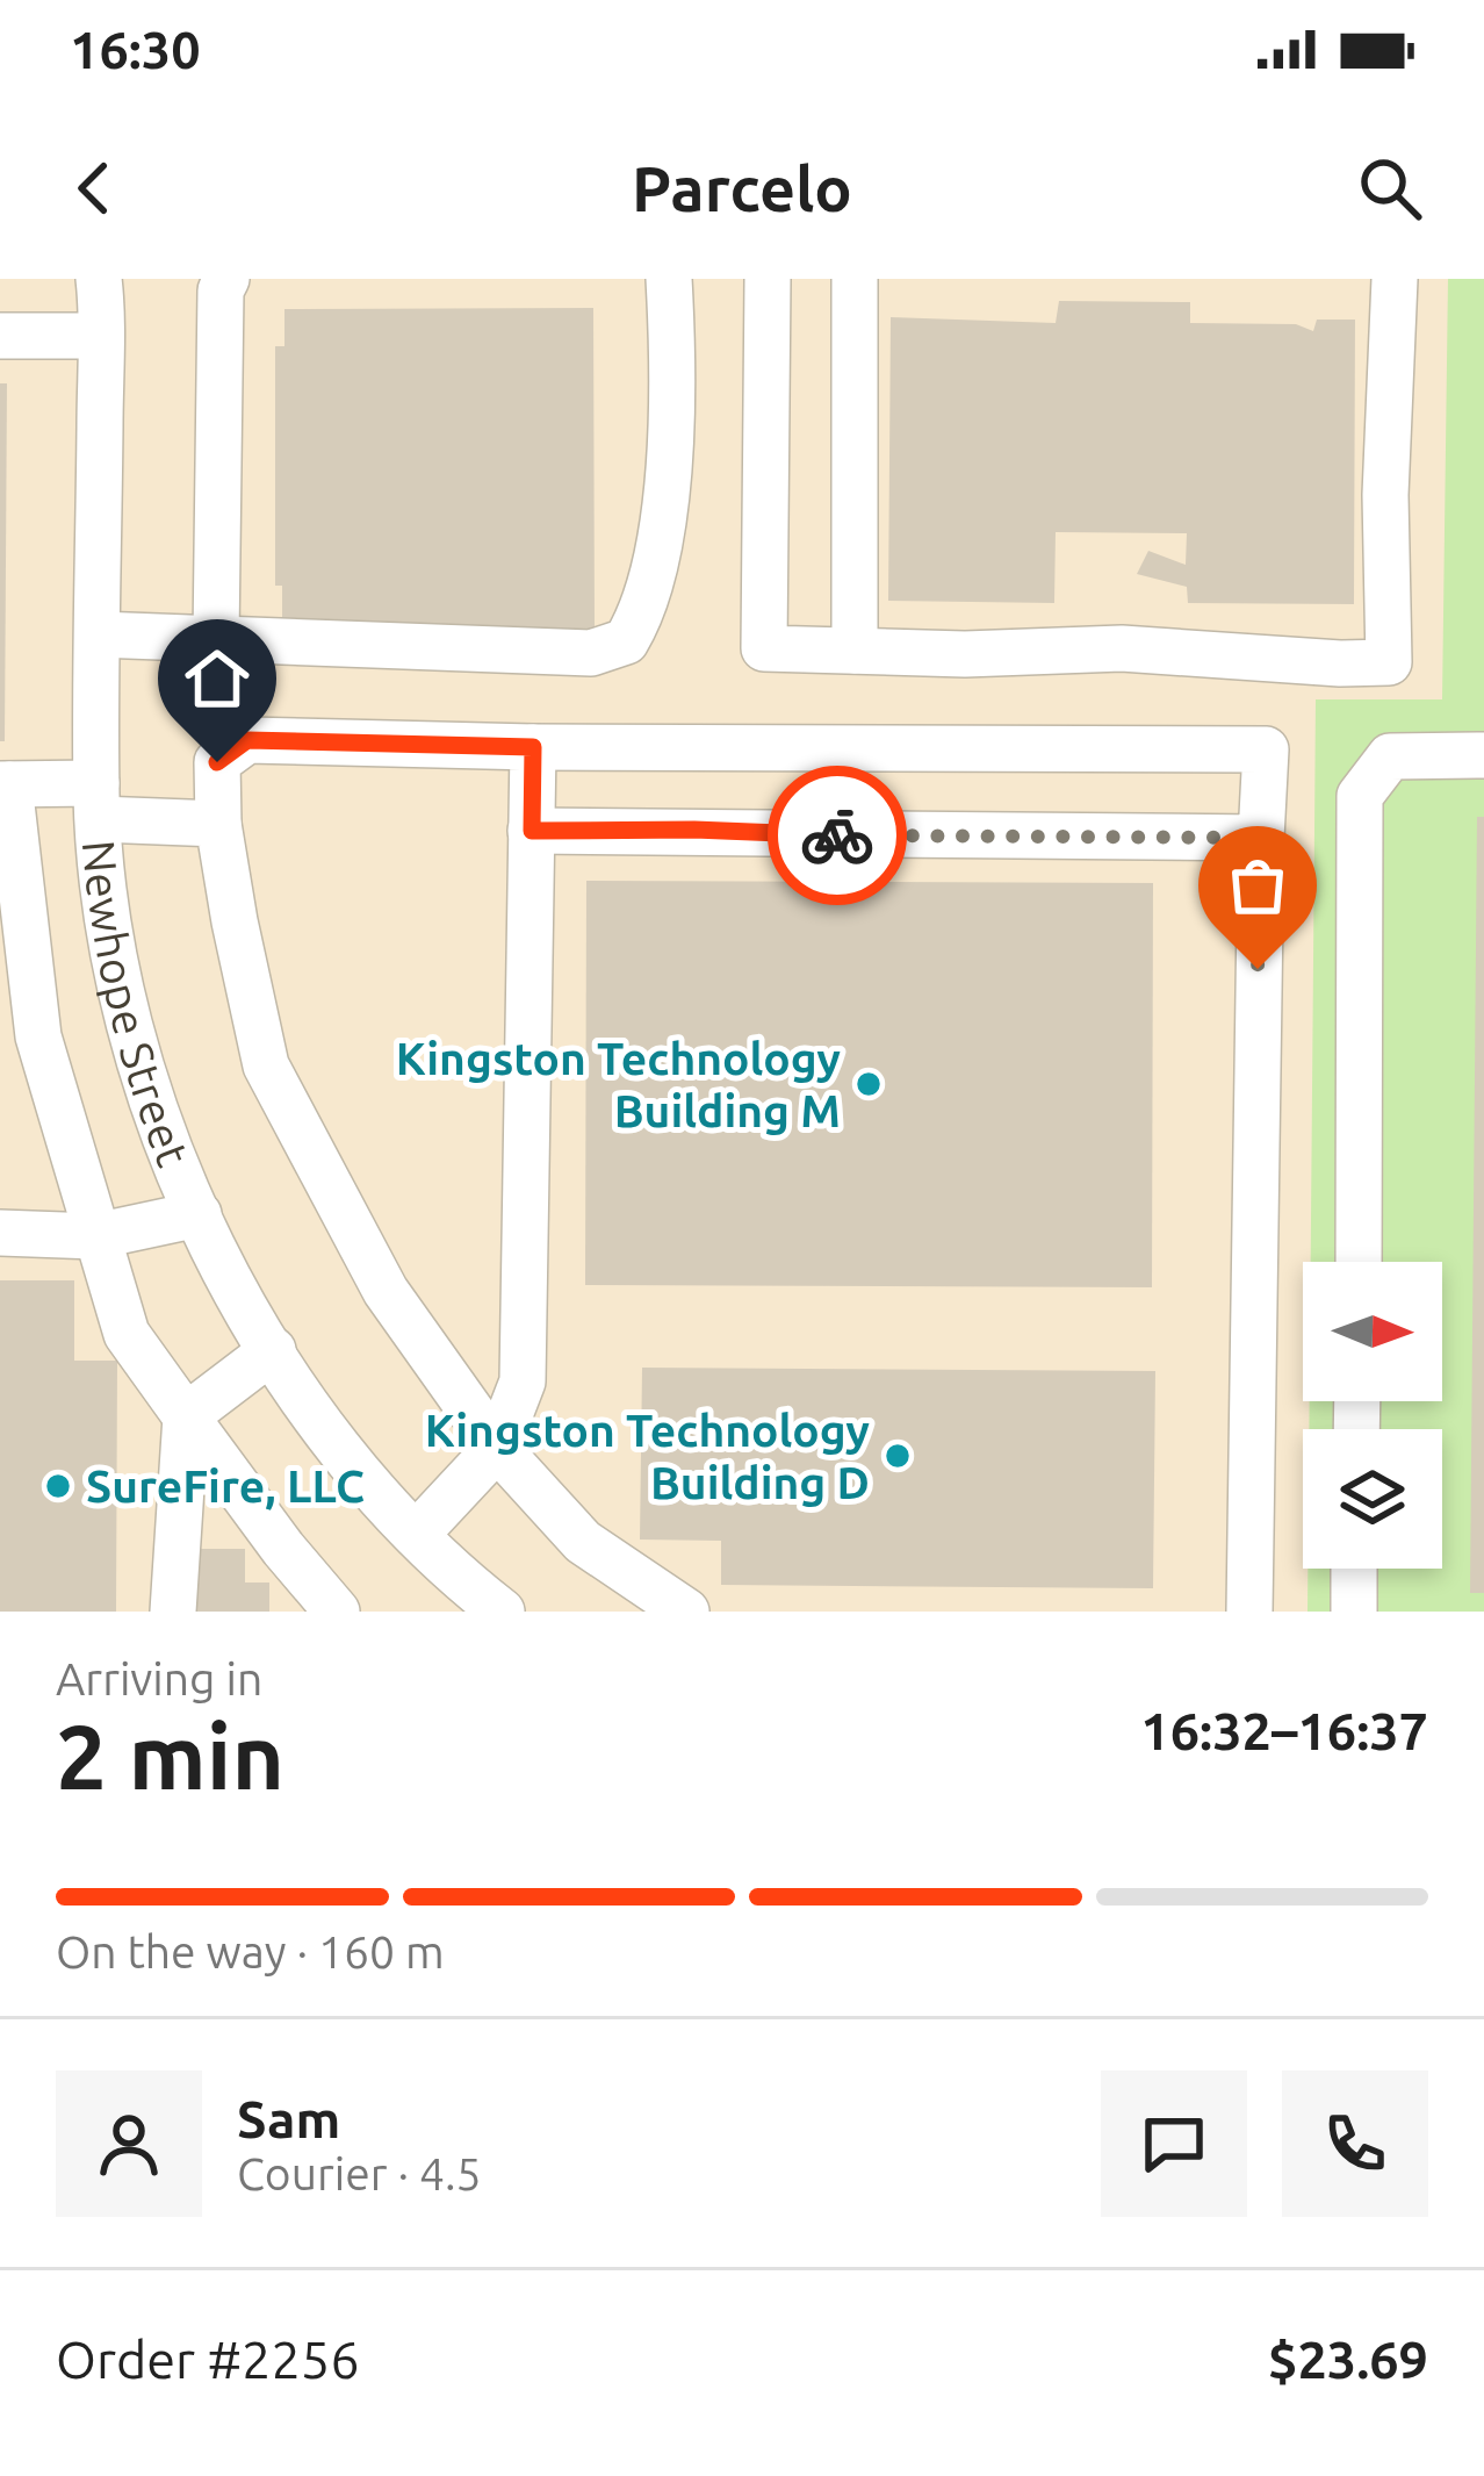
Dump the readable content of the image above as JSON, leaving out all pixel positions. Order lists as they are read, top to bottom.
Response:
{
  "streets": {
    "street": ["Newhope Street"]
  },
  "places": ["Kingston Technology Building M", "Kingston Technology Building D", "SureFire, LLC"],
  "north": "right",
  "page": {
    "status": "16:30",
    "header": "Parcelo",
    "heading": ["2 min", "Arriving in", "16:32–16:37"],
    "panel": [
      "Sam",
      "Courier · 4.5",
      "Order #2256",
      "$23.69"
    ],
    "bar": "On the way · 160 m"
  }
}
